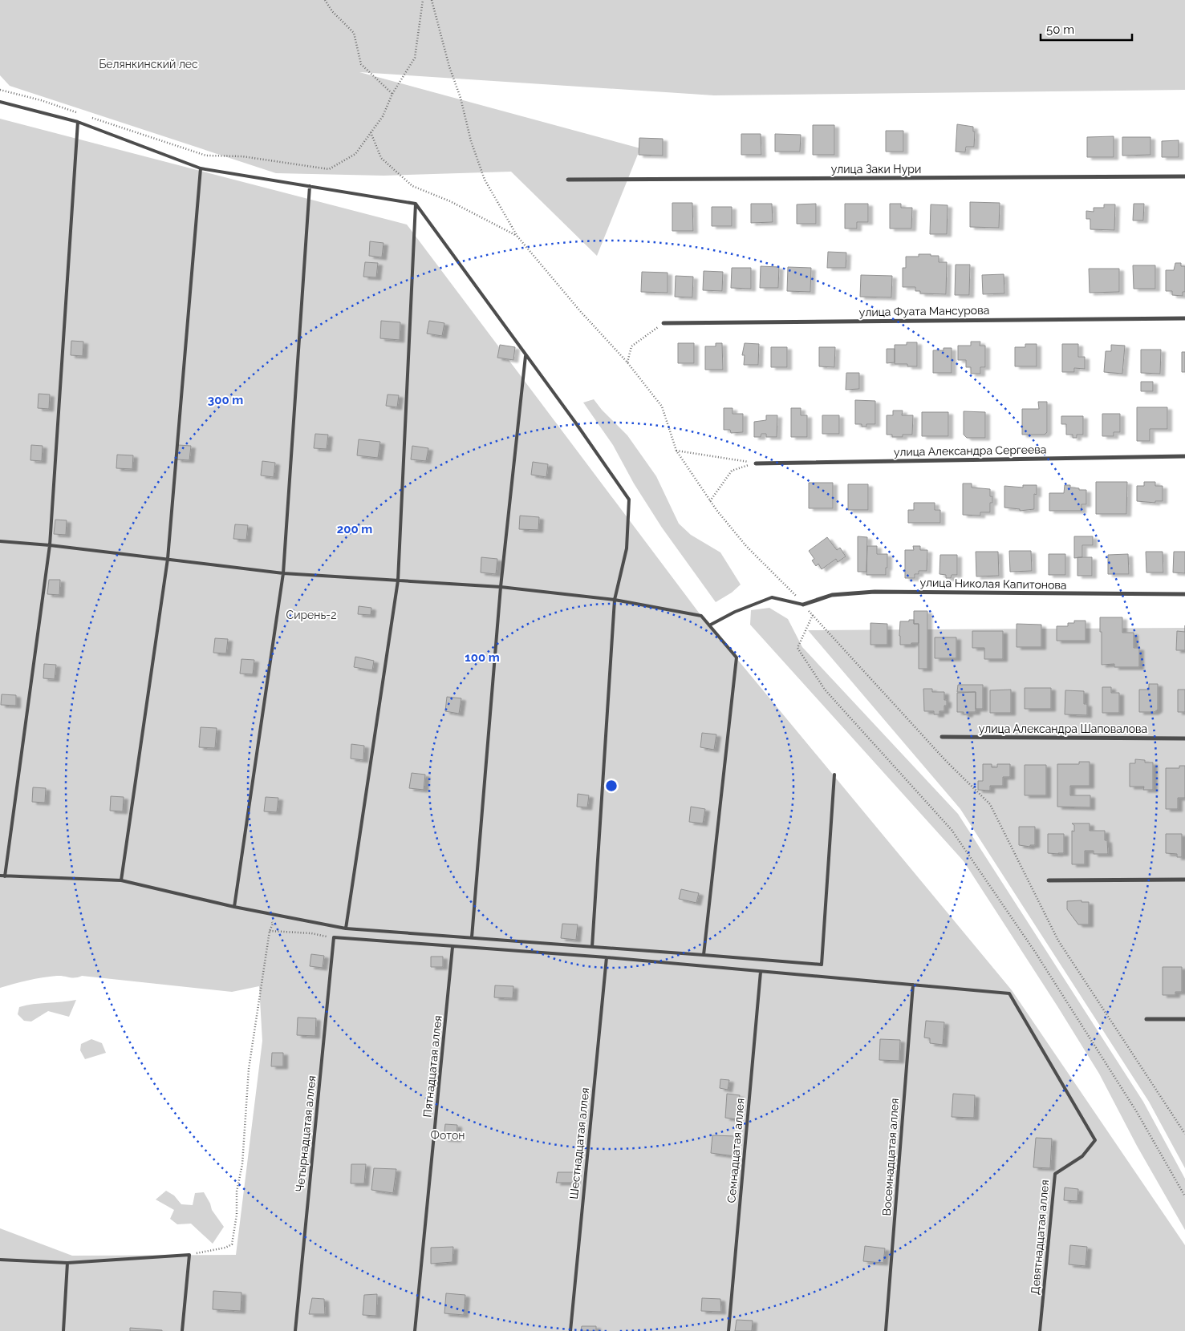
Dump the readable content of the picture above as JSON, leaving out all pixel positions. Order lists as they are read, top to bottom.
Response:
{
  "streets": {
    "street": [
      "улица Заки Нури",
      "улица Фуата Мансурова",
      "улица Александра Сергеева",
      "улица Николая Капитонова",
      "улица Александра Шаповалова"
    ],
    "lane": [
      "Пятнадцатая аллея",
      "Четырнадцатая аллея",
      "Шестнадцатая аллея",
      "Семнадцатая аллея",
      "Восемнадцатая аллея",
      "Девятнадцатая аллея"
    ]
  },
  "crossings": [
    ["Восемнадцатая аллея", "Девятнадцатая аллея"]
  ],
  "parks": ["Белянкинский лес", "Сирень-2", "Фотон"],
  "scale_bar": "50 m",
  "rings": ["300 m", "200 m", "100 m"]
}
